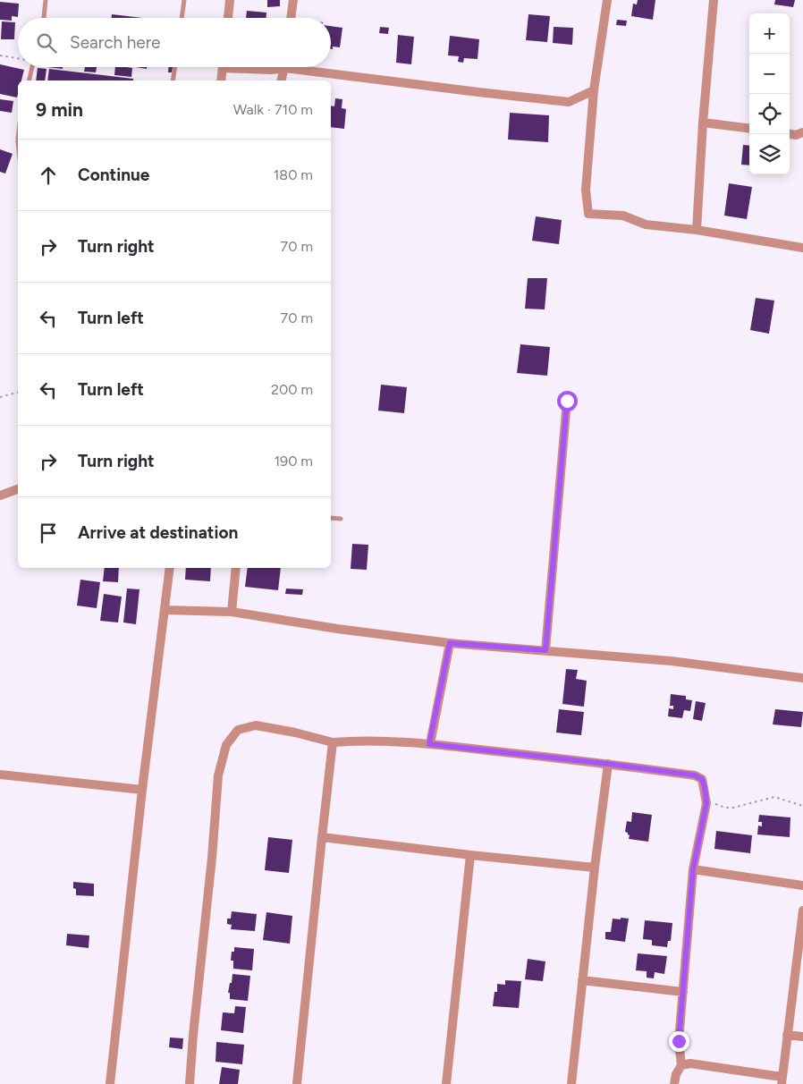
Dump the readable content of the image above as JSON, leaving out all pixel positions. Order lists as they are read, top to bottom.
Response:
{
  "page": {
    "map_buttons": ["+", "−"],
    "search": "Search here",
    "heading": ["9 min", "Walk · 710 m"],
    "list": [
      ["Continue", "180 m"],
      ["Turn right", "70 m"],
      ["Turn left", "70 m"],
      ["Turn left", "200 m"],
      ["Turn right", "190 m"],
      "Arrive at destination"
    ]
  }
}
